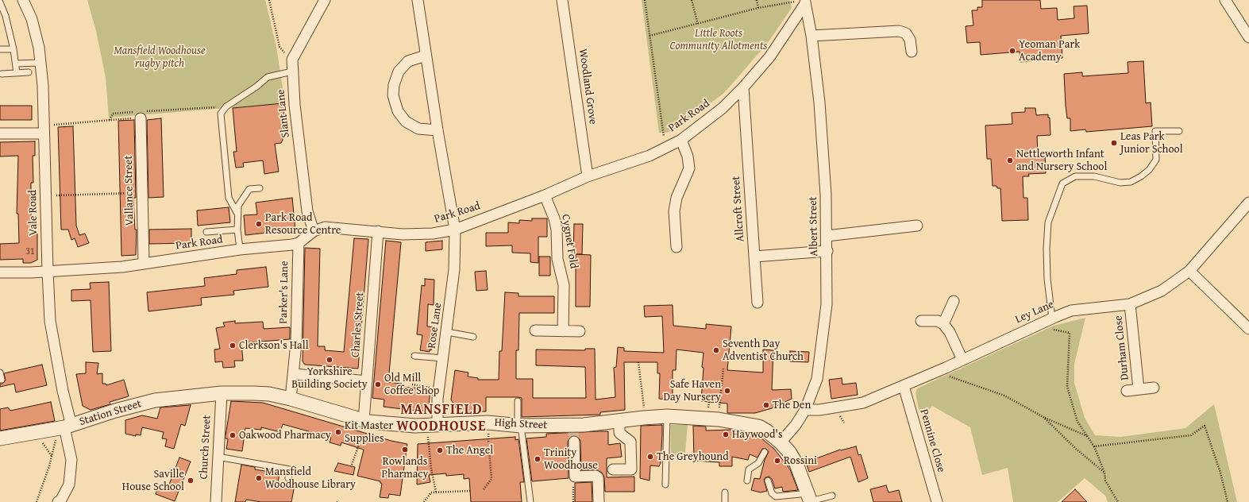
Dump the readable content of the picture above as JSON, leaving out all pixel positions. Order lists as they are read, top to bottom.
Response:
{
  "streets": {
    "street": [
      "Woodland Grove",
      "Slant Lane",
      "Park Road",
      "Vallance Street",
      "Allcroft Street",
      "Vale Road",
      "Albert Street",
      "Cygnet Fold",
      "Parker's Lane",
      "Ley Lane",
      "Charles Street",
      "Rose Lane",
      "Durham Close",
      "Station Street",
      "High Street",
      "Pennine Close",
      "Church Street"
    ]
  },
  "crossings": [
    ["Woodland Grove", "Park Road"],
    ["Slant Lane", "Park Road"],
    ["Park Road", "Vallance Street"],
    ["Park Road", "Allcroft Street"],
    ["Park Road", "Vale Road"],
    ["Park Road", "Albert Street"],
    ["Park Road", "Cygnet Fold"],
    ["Park Road", "Parker's Lane"],
    ["Park Road", "Charles Street"],
    ["Park Road", "Rose Lane"],
    ["Vale Road", "Station Street"],
    ["Albert Street", "Ley Lane"],
    ["Albert Street", "High Street"],
    ["Parker's Lane", "High Street"],
    ["Ley Lane", "Durham Close"],
    ["Ley Lane", "Pennine Close"],
    ["Charles Street", "High Street"],
    ["Rose Lane", "High Street"],
    ["Station Street", "High Street"],
    ["Station Street", "Church Street"],
    ["High Street", "Church Street"]
  ],
  "districts": ["MANSFIELD WOODHOUSE"],
  "parks": ["Little Roots Community Allotments", "Mansfield Woodhouse rugby pitch"],
  "places": [
    "Yeoman Park Academy",
    "Leas Park Junior School",
    "Nettleworth Infant and Nursery School",
    "Park Road Resource Centre",
    "Clerkson's Hall",
    "Seventh Day Adventist Church",
    "Yorkshire Building Society",
    "Old Mill Coffee Shop",
    "Safe Haven Day Nursery",
    "The Den",
    "Kit Master Supplies",
    "Haywood's",
    "Oakwood Pharmacy",
    "Rowlands Pharmacy",
    "The Angel",
    "The Greyhound",
    "Trinity Woodhouse",
    "Rossini",
    "Mansfield Woodhouse Library",
    "Saville House School"
  ],
  "house_numbers": ["31"]
}
